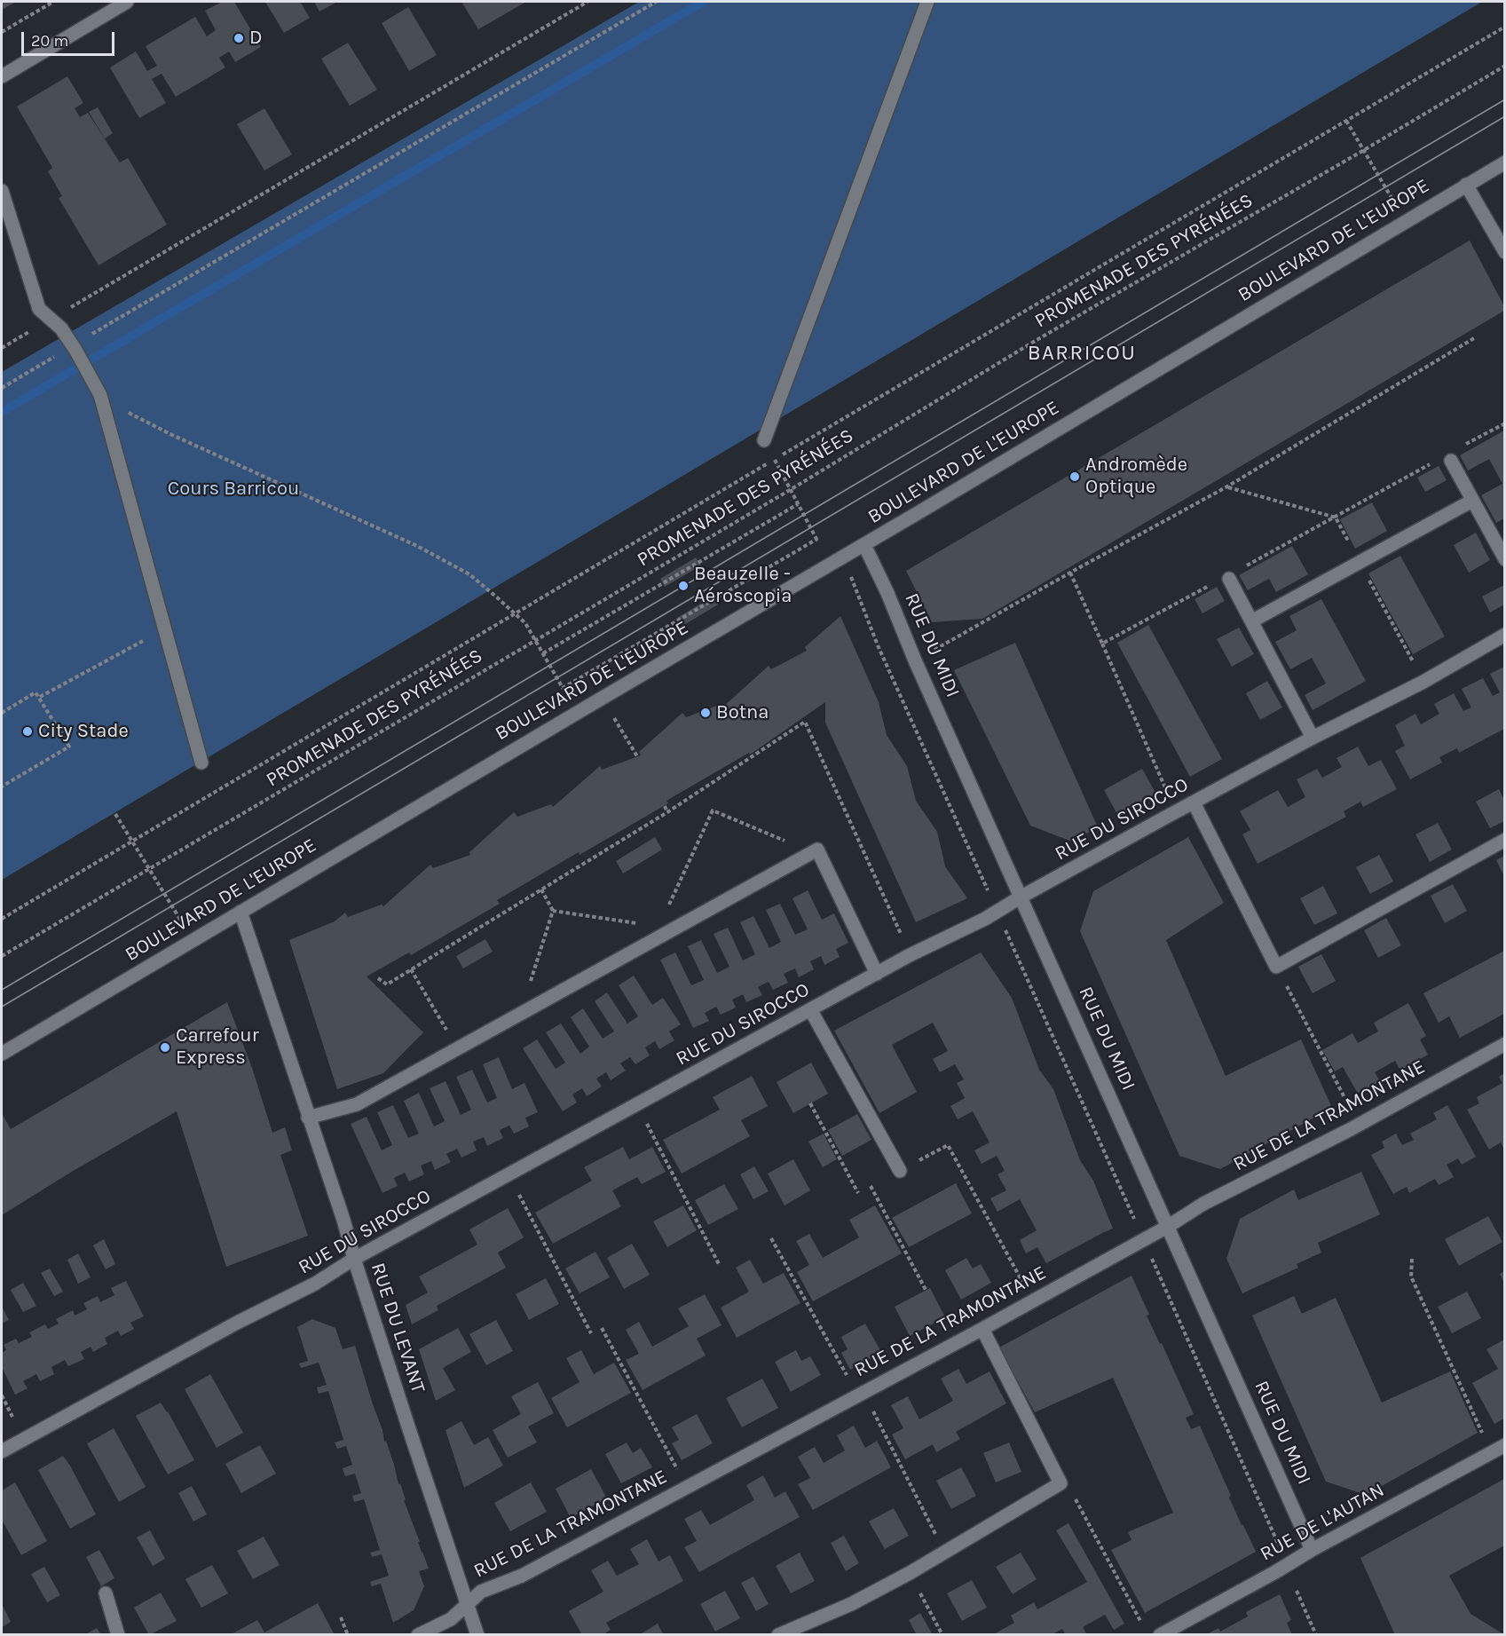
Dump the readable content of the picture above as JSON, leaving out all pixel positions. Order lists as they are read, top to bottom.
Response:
{
  "streets": {
    "street": [
      "BOULEVARD DE L'EUROPE",
      "RUE DU MIDI",
      "RUE DU SIROCCO",
      "RUE DE LA TRAMONTANE",
      "RUE DU LEVANT",
      "RUE DE L'AUTAN"
    ],
    "path": ["PROMENADE DES PYRÉNÉES"]
  },
  "crossings": [
    ["BOULEVARD DE L'EUROPE", "RUE DU MIDI"],
    ["BOULEVARD DE L'EUROPE", "RUE DU LEVANT"],
    ["RUE DU MIDI", "RUE DU SIROCCO"],
    ["RUE DU MIDI", "RUE DE LA TRAMONTANE"],
    ["RUE DU MIDI", "RUE DE L'AUTAN"],
    ["RUE DU SIROCCO", "RUE DU LEVANT"],
    ["RUE DE LA TRAMONTANE", "RUE DU LEVANT"]
  ],
  "districts": ["BARRICOU"],
  "parks": ["Cours Barricou"],
  "places": [
    "D",
    "Andromède Optique",
    "Beauzelle - Aéroscopia",
    "Botna",
    "City Stade",
    "Carrefour Express"
  ],
  "scale_bar": "20 m"
}
